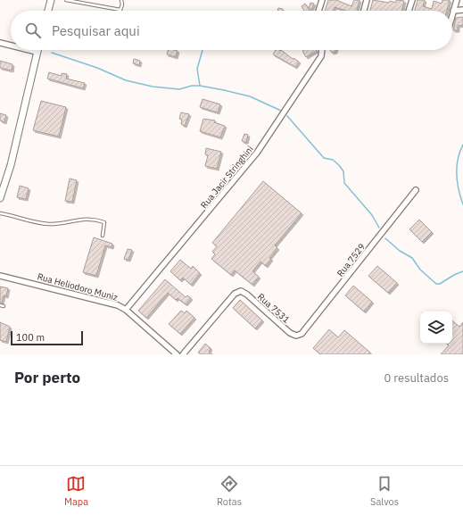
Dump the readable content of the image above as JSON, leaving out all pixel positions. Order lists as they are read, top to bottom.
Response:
{
  "streets": {
    "street": [
      "Rua Jacir Stringhini",
      "Rua 7529",
      "Rua Heliodoro Muniz",
      "Rua 7531"
    ]
  },
  "crossings": [
    ["Rua Jacir Stringhini", "Rua Heliodoro Muniz"],
    ["Rua 7529", "Rua 7531"]
  ],
  "scale_bar": "100 m",
  "page": {
    "search": "Pesquisar aqui",
    "scale": "100 m",
    "heading": ["Por perto", "0 resultados"],
    "nav": ["Mapa", "Rotas", "Salvos"]
  }
}
